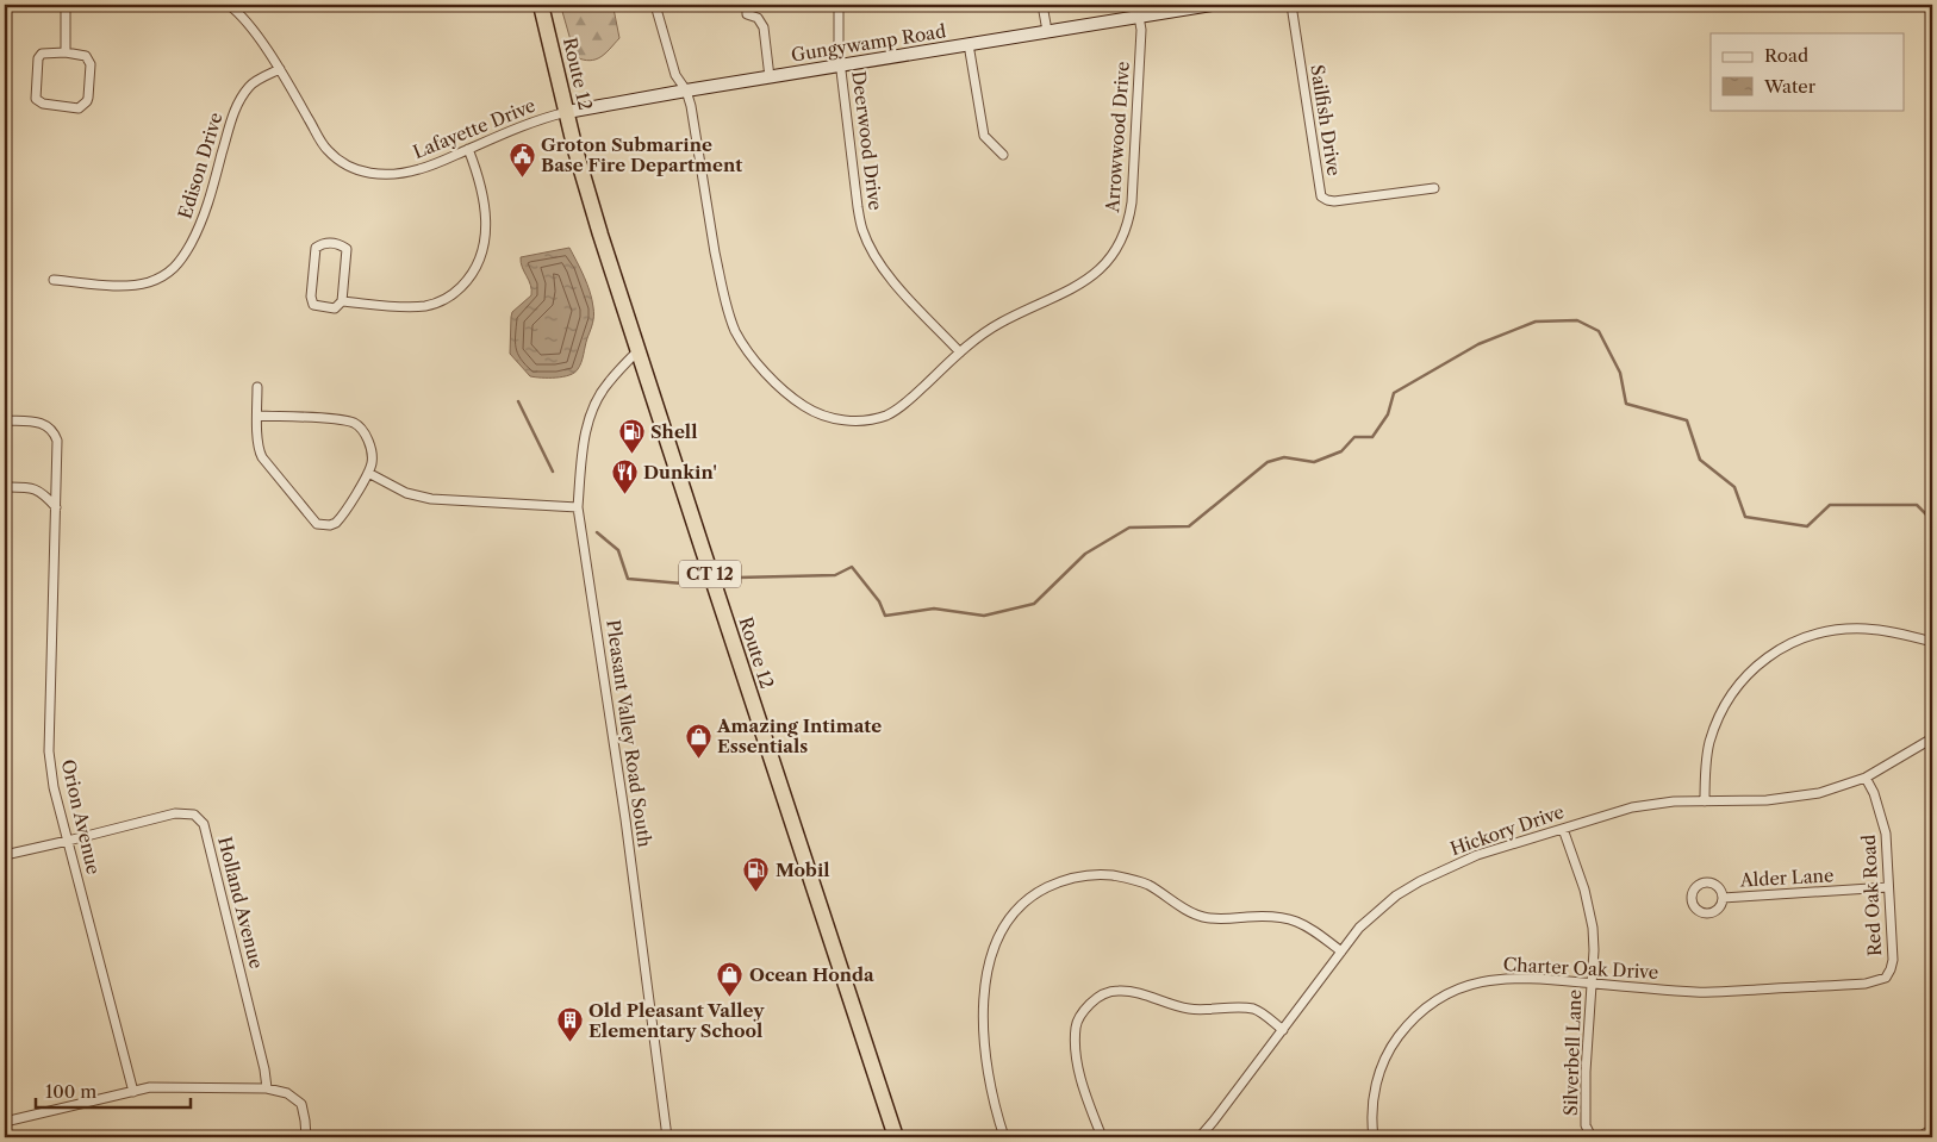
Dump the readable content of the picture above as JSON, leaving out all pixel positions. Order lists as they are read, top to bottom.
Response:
{
  "streets": {
    "highway": ["Route 12", "CT 12"],
    "street": [
      "Gungywamp Road",
      "Sailfish Drive",
      "Lafayette Drive",
      "Arrowwood Drive",
      "Deerwood Drive",
      "Edison Drive",
      "Pleasant Valley Road South",
      "Orion Avenue",
      "Hickory Drive",
      "Alder Lane",
      "Red Oak Road",
      "Holland Avenue",
      "Charter Oak Drive",
      "Silverbell Lane"
    ]
  },
  "crossings": [
    ["Gungywamp Road", "Route 12"],
    ["Gungywamp Road", "Lafayette Drive"],
    ["Gungywamp Road", "Arrowwood Drive"],
    ["Gungywamp Road", "Deerwood Drive"],
    ["Route 12", "Lafayette Drive"],
    ["Route 12", "Pleasant Valley Road South"],
    ["Lafayette Drive", "Edison Drive"],
    ["Arrowwood Drive", "Deerwood Drive"],
    ["Orion Avenue", "Holland Avenue"],
    ["Hickory Drive", "Red Oak Road"],
    ["Hickory Drive", "Silverbell Lane"],
    ["Alder Lane", "Red Oak Road"],
    ["Red Oak Road", "Charter Oak Drive"],
    ["Charter Oak Drive", "Silverbell Lane"]
  ],
  "places": {
    "public building": ["Groton Submarine Base Fire Department"],
    "fuel station": ["Shell", "Mobil"],
    "restaurant": ["Dunkin'"],
    "shop": ["Amazing Intimate Essentials", "Ocean Honda"],
    "building": ["Old Pleasant Valley Elementary School"]
  },
  "legend": ["Road", "Water"],
  "scale_bar": "100 m"
}
